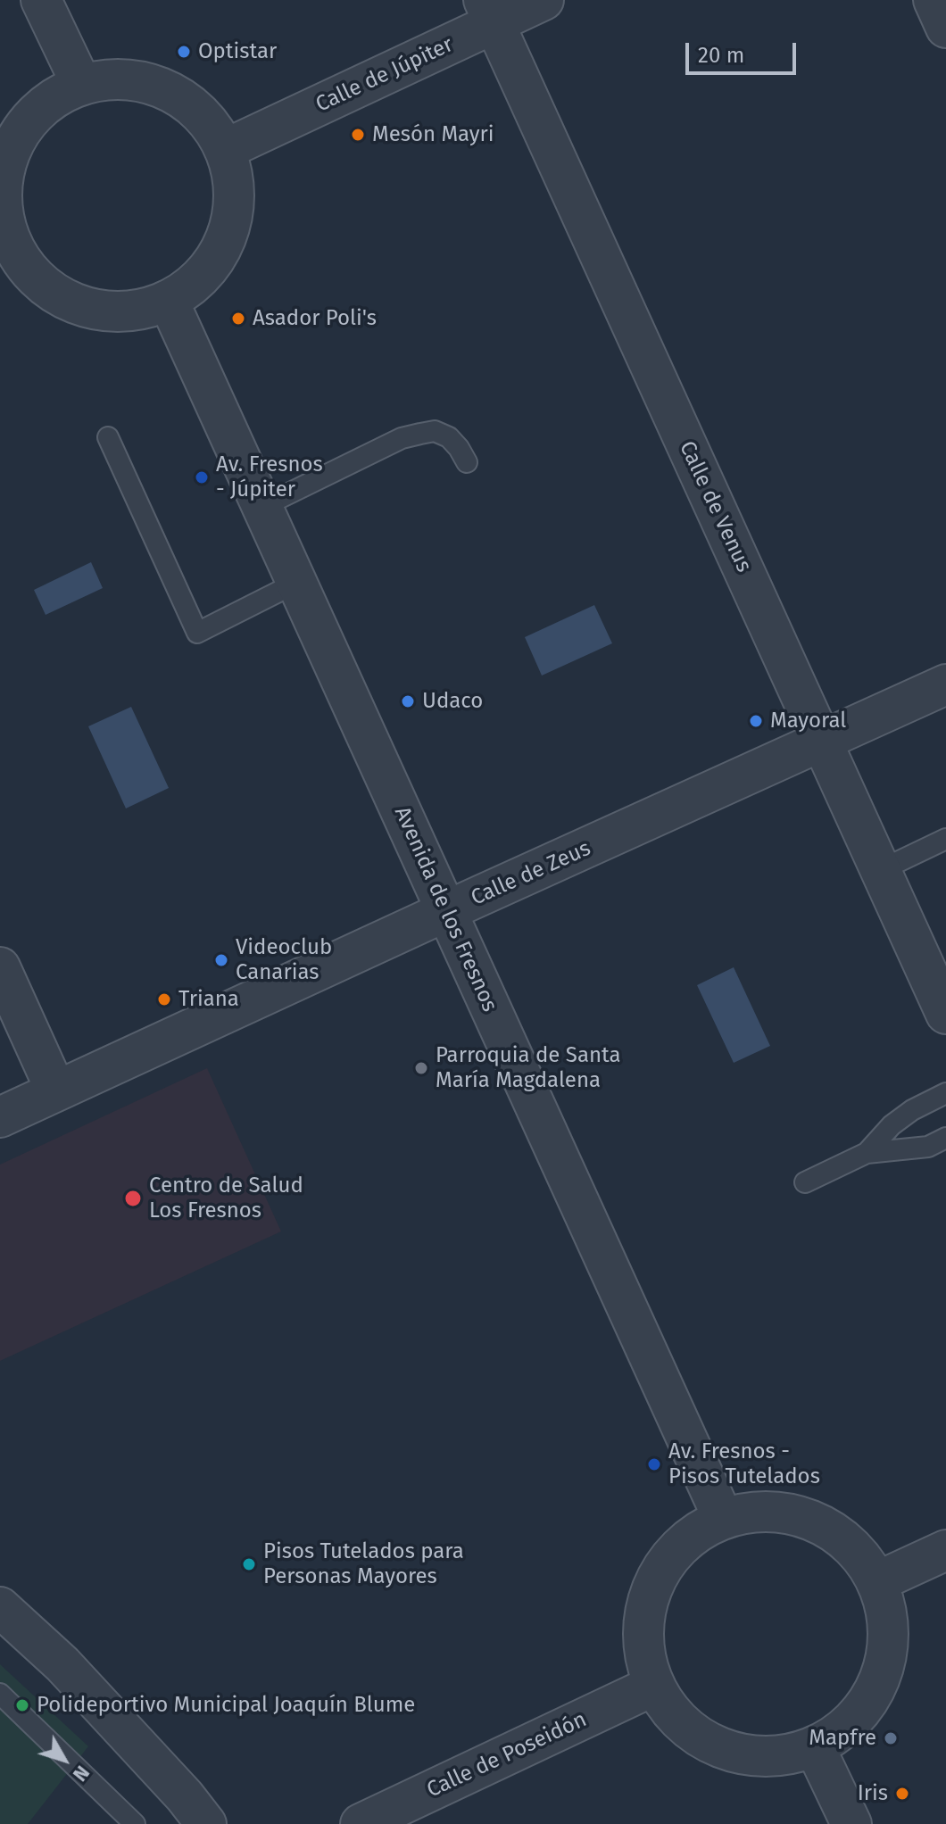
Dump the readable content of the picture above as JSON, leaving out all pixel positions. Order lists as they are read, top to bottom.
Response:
{
  "streets": {
    "street": [
      "Calle de Júpiter",
      "Calle de Venus",
      "Calle de Zeus",
      "Avenida de los Fresnos",
      "Calle de Poseidón"
    ]
  },
  "crossings": [
    ["Calle de Júpiter", "Calle de Venus"],
    ["Calle de Júpiter", "Avenida de los Fresnos"],
    ["Calle de Venus", "Calle de Zeus"],
    ["Calle de Zeus", "Avenida de los Fresnos"],
    ["Avenida de los Fresnos", "Calle de Poseidón"]
  ],
  "places": [
    "Optistar",
    "Mesón Mayri",
    "Asador Poli's",
    "Av. Fresnos - Júpiter",
    "Udaco",
    "Mayoral",
    "Videoclub Canarias",
    "Triana",
    "Parroquia de Santa María Magdalena",
    "Centro de Salud Los Fresnos",
    "Av. Fresnos - Pisos Tutelados",
    "Pisos Tutelados para Personas Mayores",
    "Polideportivo Municipal Joaquín Blume",
    "Mapfre",
    "Iris"
  ],
  "scale_bar": "20 m",
  "north": "bottom right"
}
